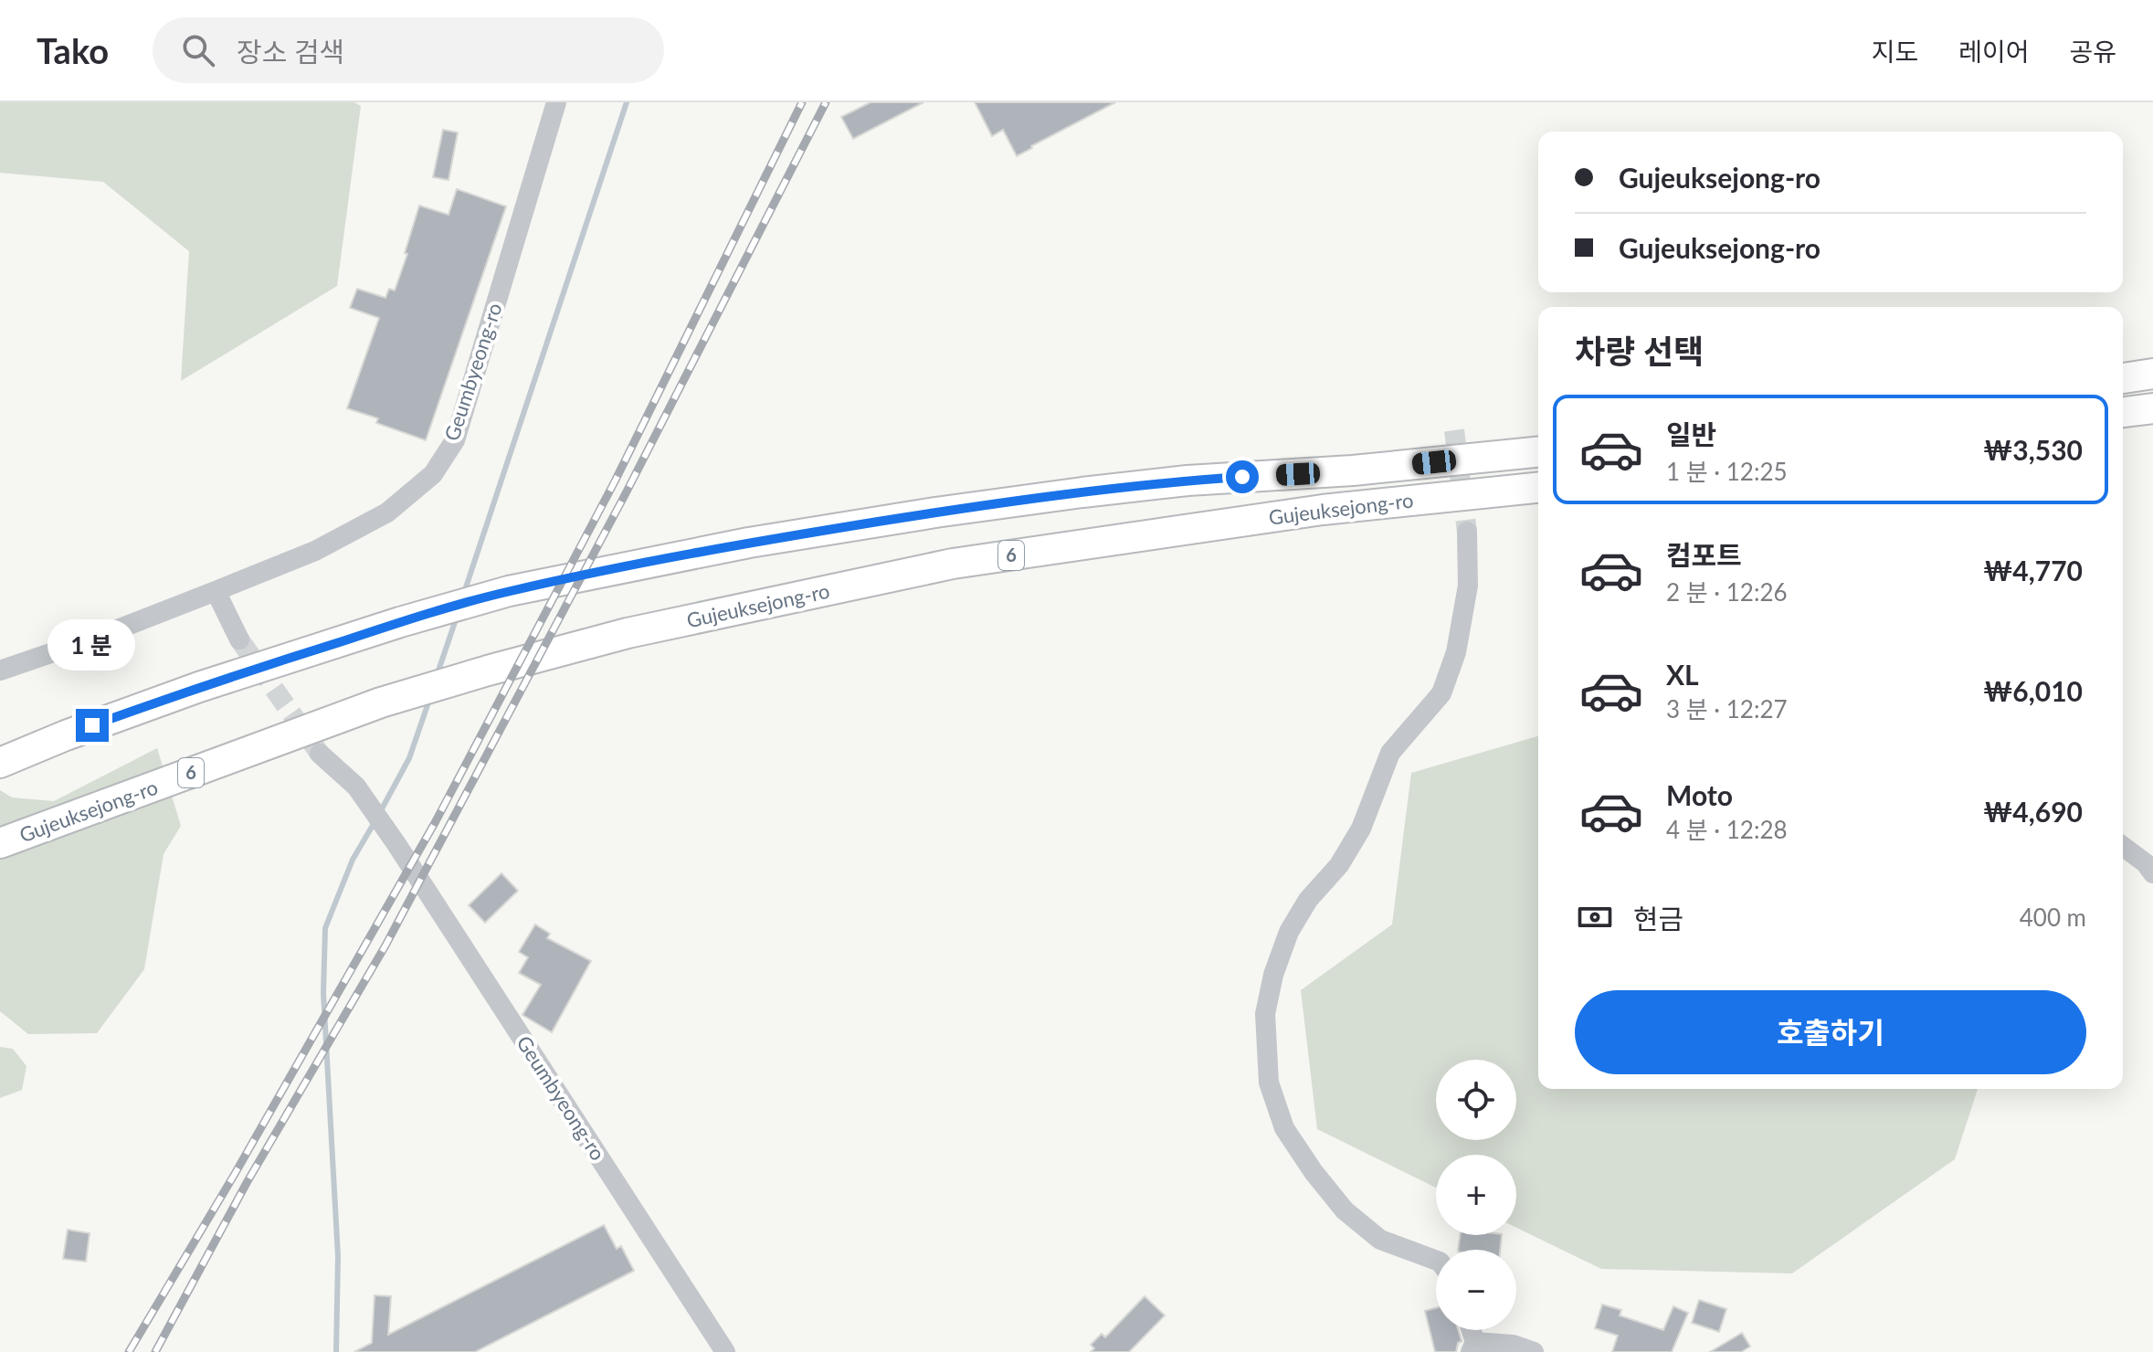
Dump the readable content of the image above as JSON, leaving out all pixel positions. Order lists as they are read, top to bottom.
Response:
{
  "streets": {
    "highway": ["Gujeuksejong-ro", "6"],
    "street": ["Geumbyeong-ro"]
  },
  "page": {
    "header": "Tako",
    "search": "장소 검색",
    "nav": ["지도", "레이어", "공유"],
    "banner": ["Gujeuksejong-ro", "Gujeuksejong-ro"],
    "heading": "차량 선택",
    "list": [
      {
        "name": "일반",
        "note": "1 분 · 12:25",
        "value": "₩3,530"
      },
      {
        "name": "컴포트",
        "note": "2 분 · 12:26",
        "value": "₩4,770"
      },
      {
        "name": "XL",
        "note": "3 분 · 12:27",
        "value": "₩6,010"
      },
      {
        "name": "Moto",
        "note": "4 분 · 12:28",
        "value": "₩4,690"
      }
    ],
    "bubble": "1 분",
    "pay": ["현금", "400 m"],
    "buttons": "호출하기",
    "map_buttons": ["+", "−"]
  }
}
